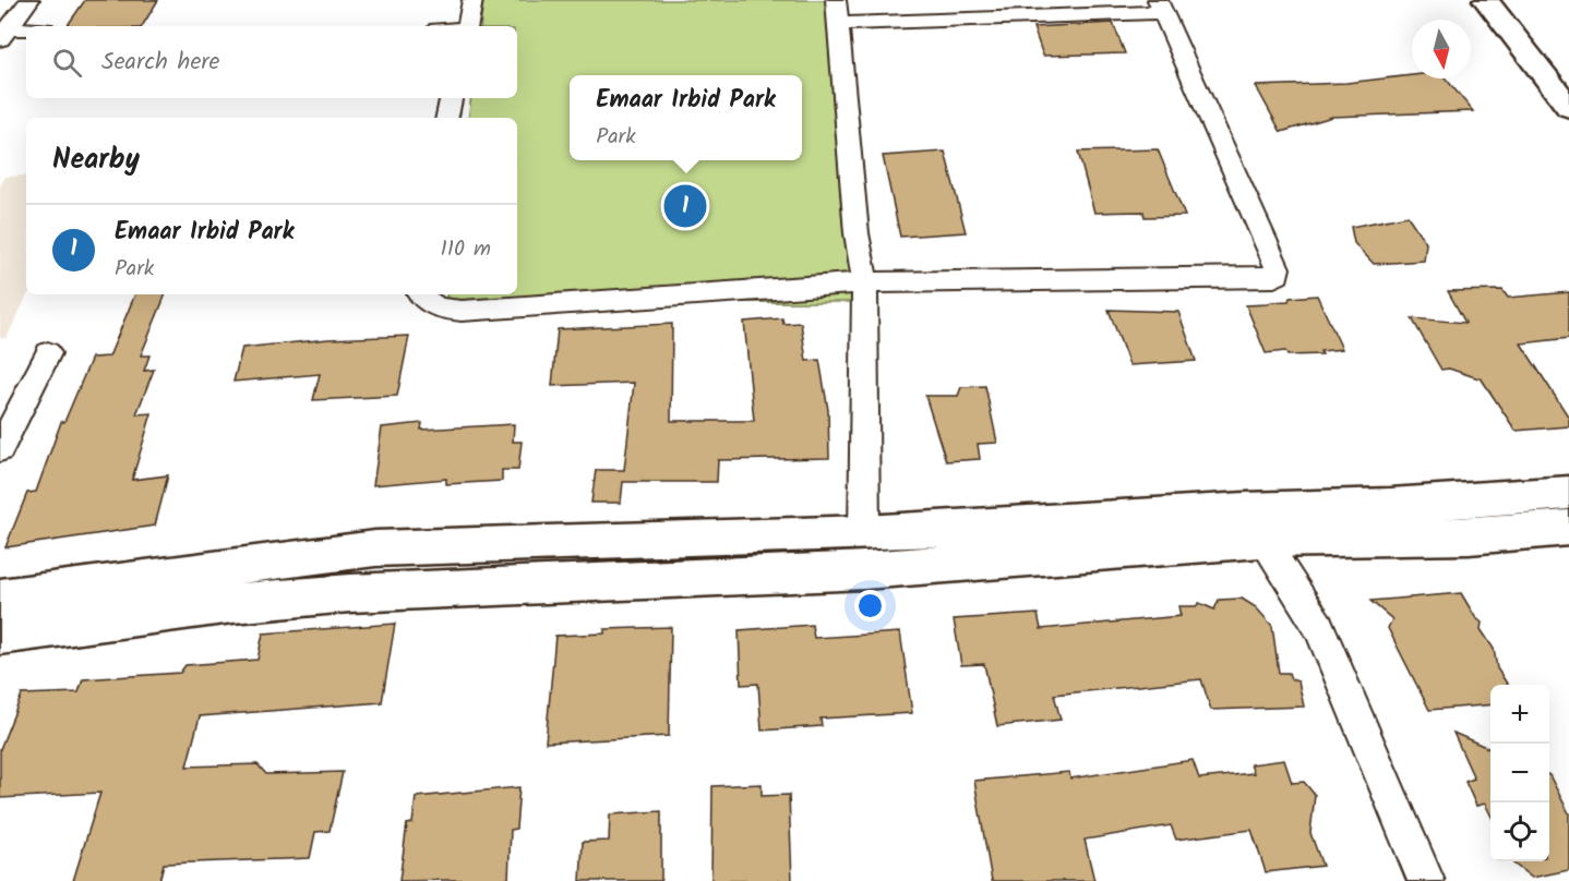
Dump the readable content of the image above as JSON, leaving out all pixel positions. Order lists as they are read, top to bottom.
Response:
{
  "north": "bottom",
  "page": {
    "search": "Search here",
    "popup": ["Emaar Irbid Park", "Park"],
    "heading": "Nearby",
    "pins": "1",
    "list": [
      {
        "mark": "1",
        "name": "Emaar Irbid Park",
        "note": "Park",
        "value": "110 m"
      }
    ],
    "map_buttons": ["+", "−"]
  }
}
